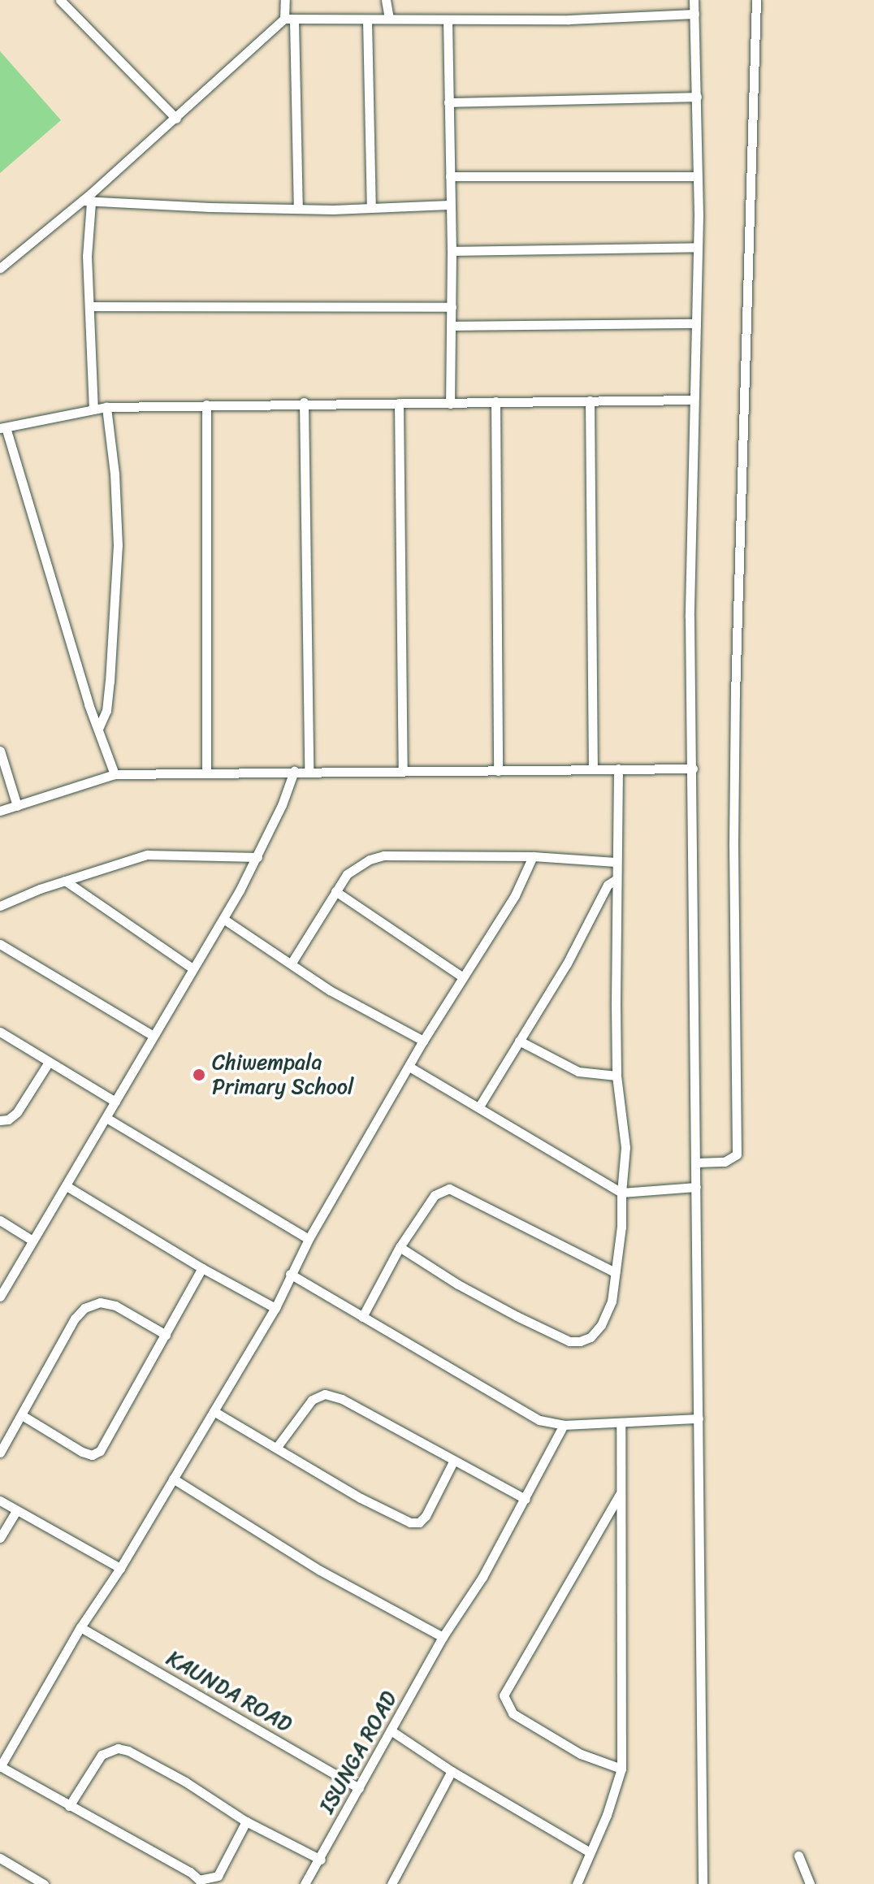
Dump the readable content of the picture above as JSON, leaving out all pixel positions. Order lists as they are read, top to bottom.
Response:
{
  "streets": {
    "street": ["KAUNDA ROAD", "ISUNGA ROAD"]
  },
  "crossings": [
    ["KAUNDA ROAD", "ISUNGA ROAD"]
  ],
  "places": ["Chiwempala Primary School"]
}
